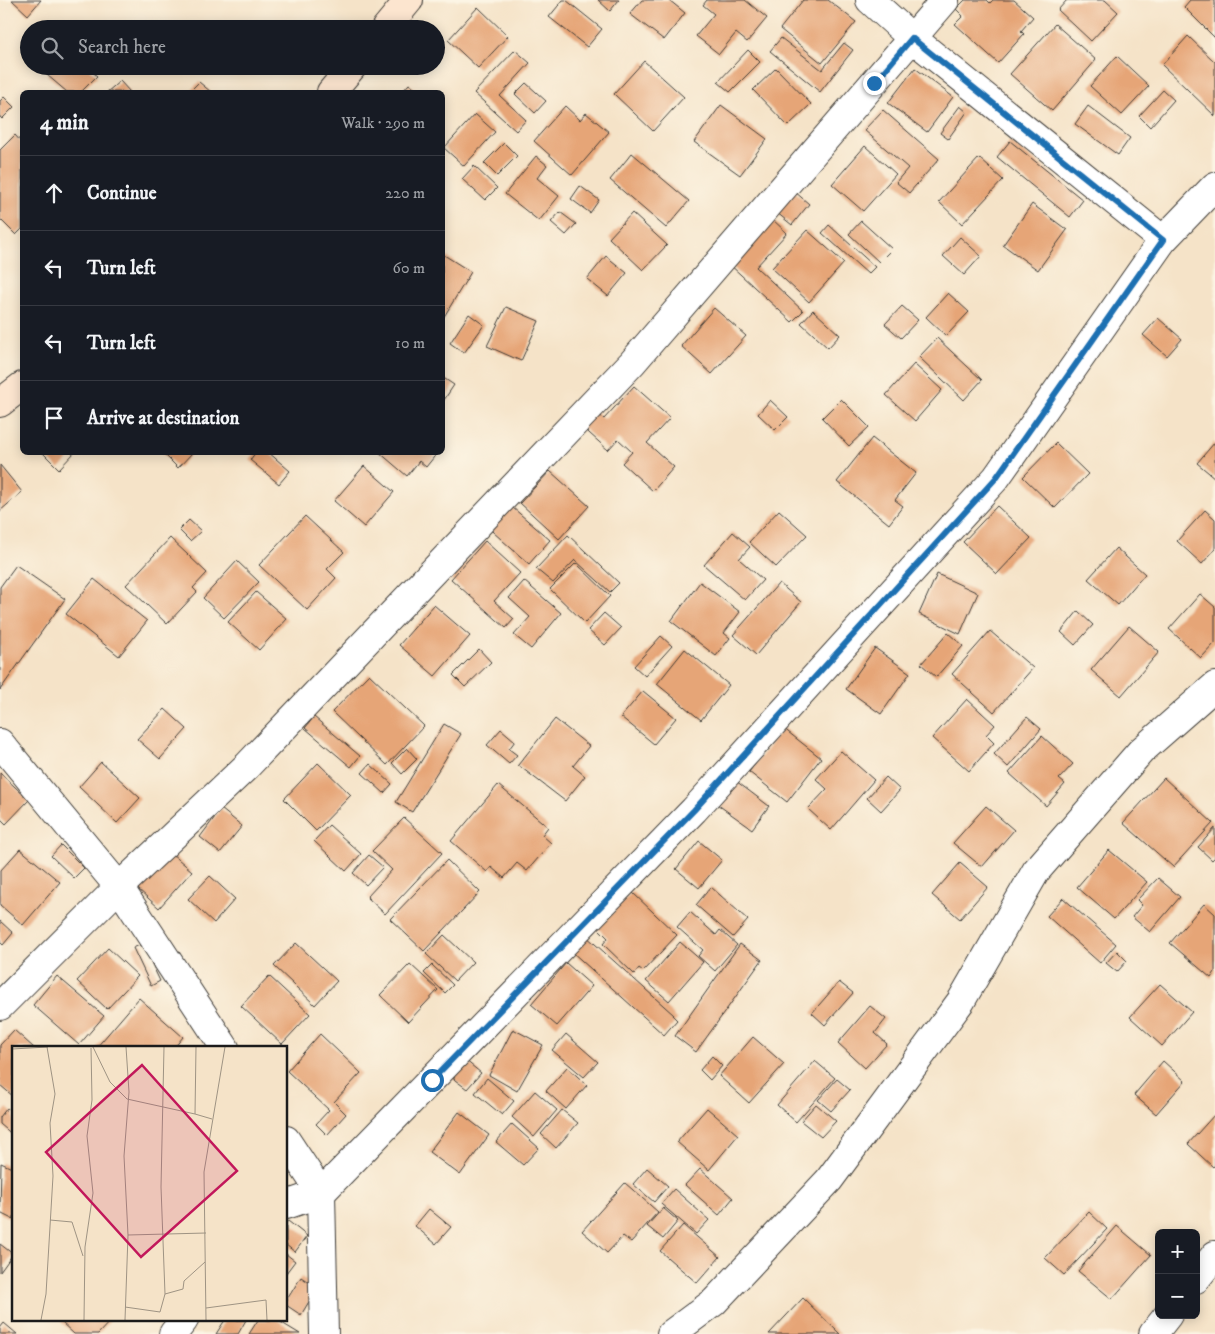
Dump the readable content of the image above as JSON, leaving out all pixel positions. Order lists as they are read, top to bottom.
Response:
{
  "page": {
    "search": "Search here",
    "heading": ["4 min", "Walk · 290 m"],
    "list": [
      ["Continue", "220 m"],
      ["Turn left", "60 m"],
      ["Turn left", "10 m"],
      "Arrive at destination"
    ],
    "map_buttons": ["+", "−"]
  }
}
